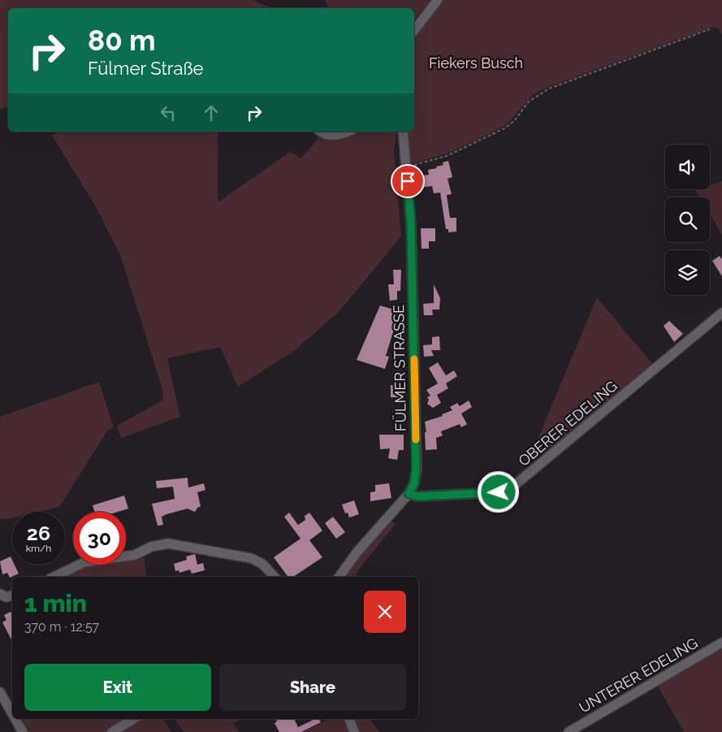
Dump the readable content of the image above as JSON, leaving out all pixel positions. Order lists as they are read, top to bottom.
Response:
{
  "streets": {
    "street": ["FÜLMER STRASSE", "OBERER EDELING", "UNTERER EDELING"]
  },
  "crossings": [
    ["FÜLMER STRASSE", "OBERER EDELING"]
  ],
  "parks": ["Fiekers Busch"],
  "page": {
    "turn": ["80 m", "Fülmer Straße"],
    "speed": "26 km/h",
    "limit": "30",
    "heading": ["1 min", "370 m · 12:57"],
    "buttons": ["Exit", "Share"]
  }
}
